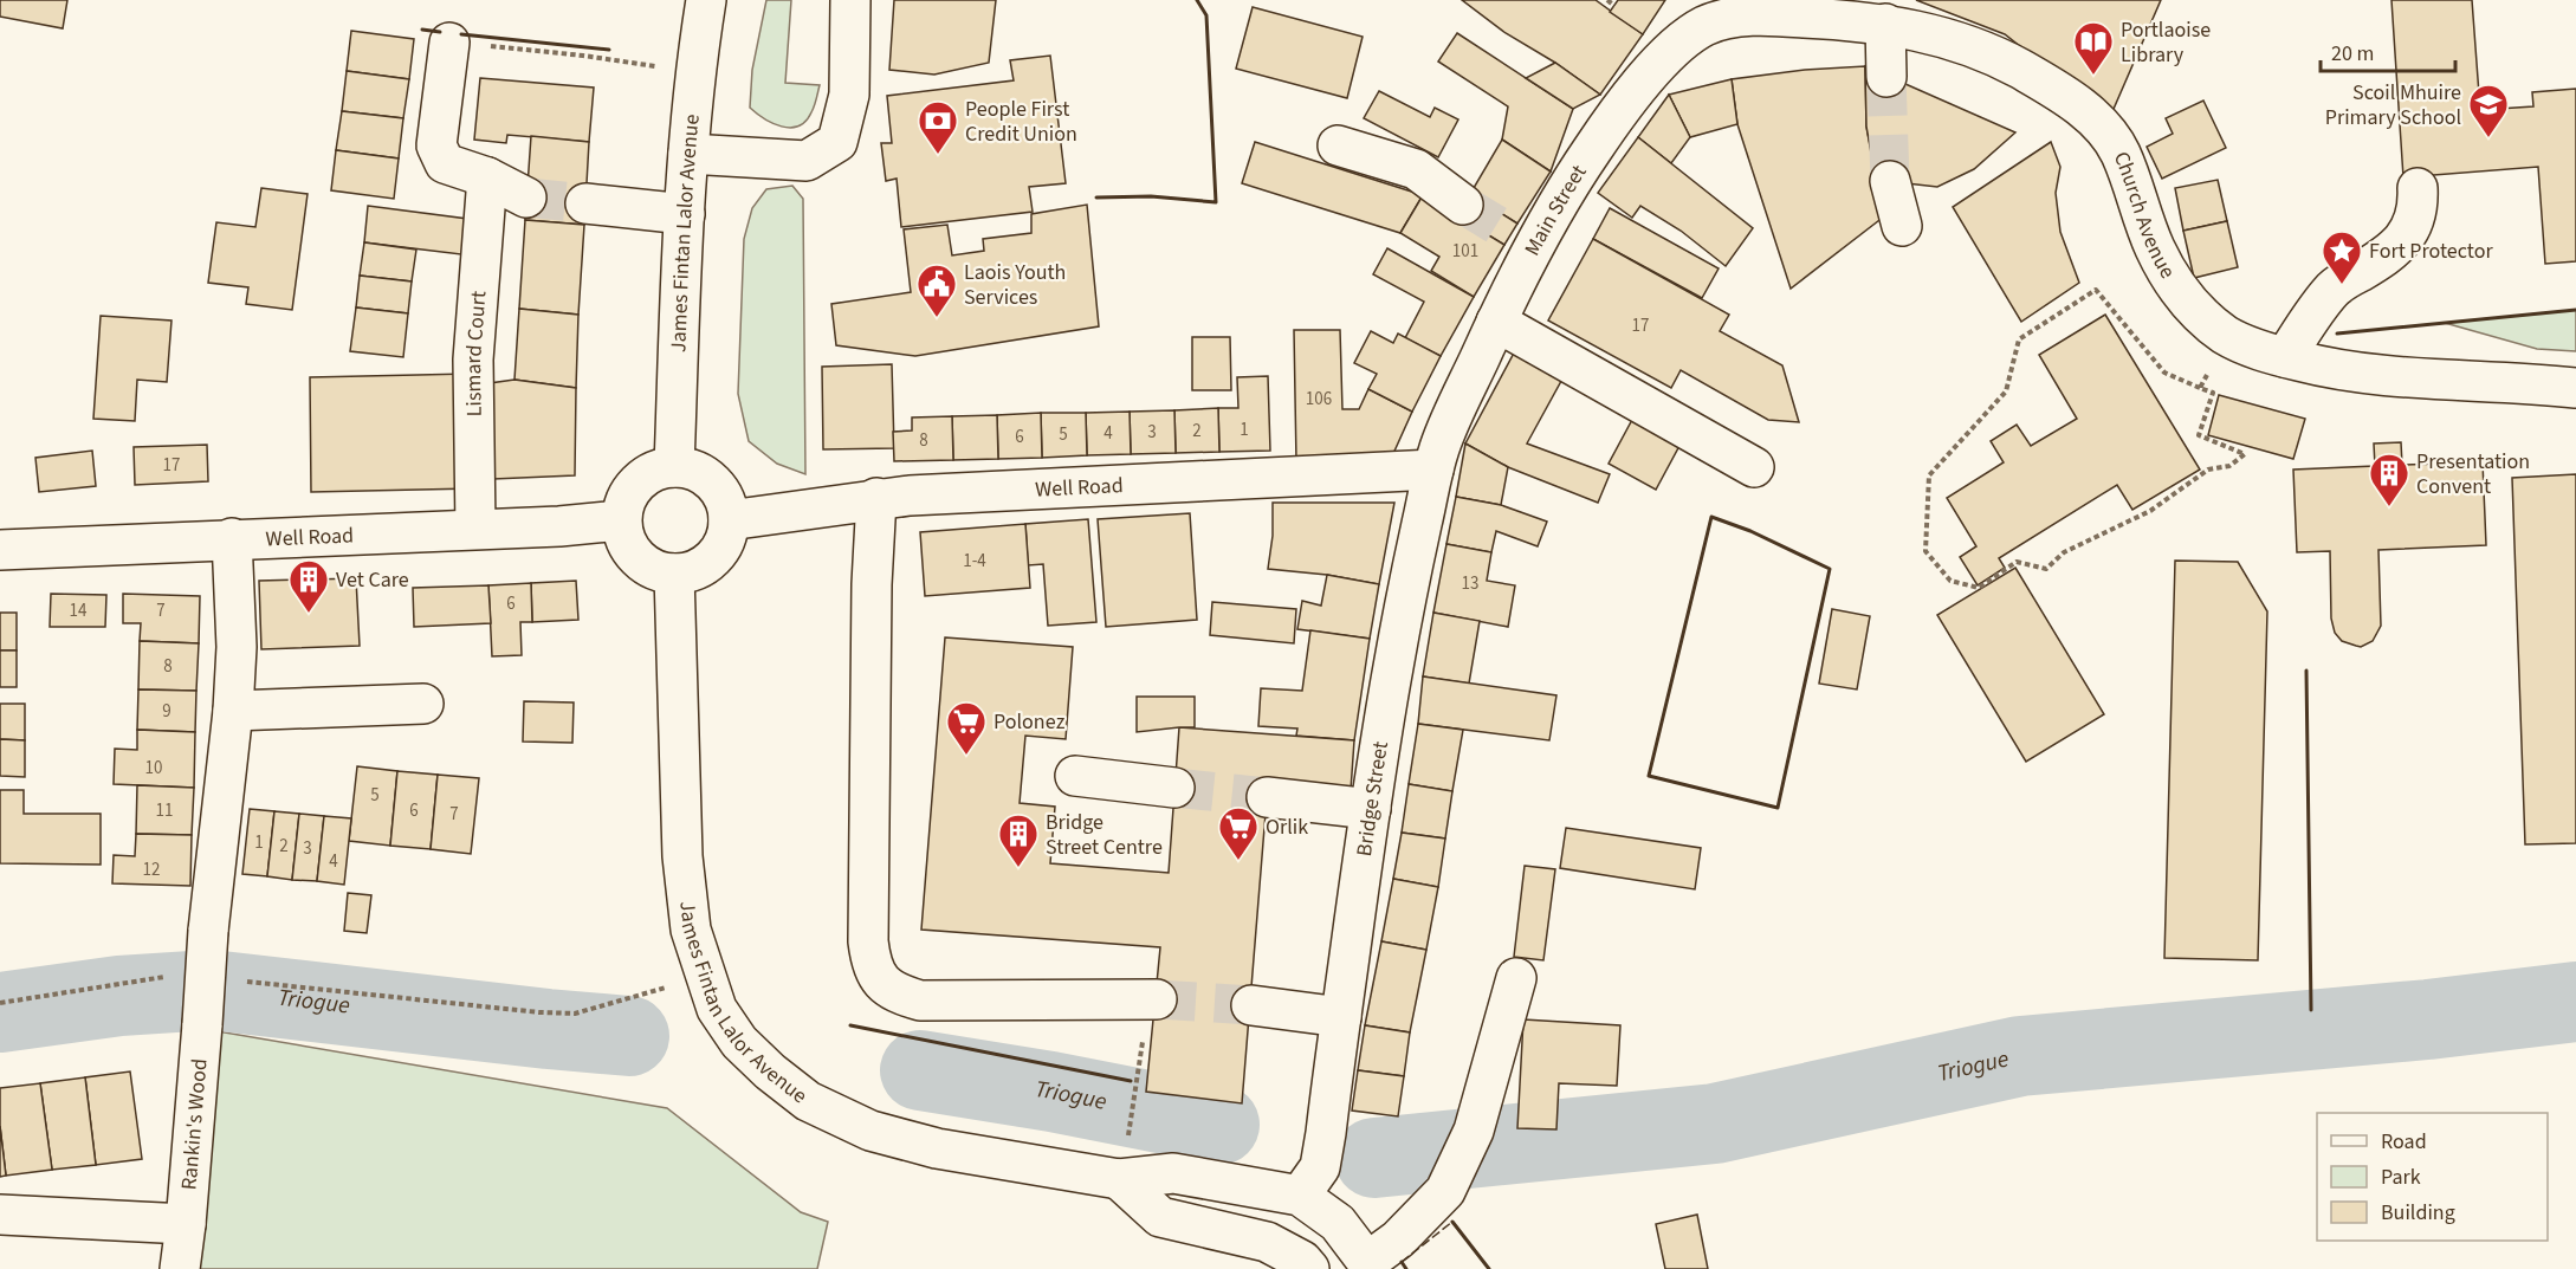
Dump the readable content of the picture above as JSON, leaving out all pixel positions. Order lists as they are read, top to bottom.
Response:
{
  "streets": {
    "street": [
      "Main Street",
      "Church Avenue",
      "James Fintan Lalor Avenue",
      "Lismard Court",
      "Well Road",
      "Bridge Street",
      "Rankin's Wood"
    ]
  },
  "crossings": [
    ["Main Street", "Church Avenue"],
    ["Main Street", "Well Road"],
    ["Main Street", "Bridge Street"],
    ["James Fintan Lalor Avenue", "Well Road"],
    ["James Fintan Lalor Avenue", "Bridge Street"],
    ["Lismard Court", "Well Road"],
    ["Well Road", "Bridge Street"],
    ["Well Road", "Rankin's Wood"]
  ],
  "water": ["Triogue"],
  "places": {
    "library": ["Portlaoise Library"],
    "school or university": ["Scoil Mhuire Primary School"],
    "bank": ["People First Credit Union"],
    "place": ["Fort Protector"],
    "public building": ["Laois Youth Services"],
    "building": ["Presentation Convent", "Vet Care", "Bridge Street Centre"],
    "supermarket": ["Polonez", "Orlik"]
  },
  "house_numbers": [
    "101",
    "17",
    "106",
    "1",
    "2",
    "3",
    "4",
    "5",
    "6",
    "8",
    "17",
    "1-4",
    "13",
    "6",
    "14",
    "7",
    "8",
    "9",
    "10",
    "5",
    "11",
    "6",
    "7",
    "1",
    "2",
    "3",
    "4",
    "12"
  ],
  "legend": ["Road", "Park", "Building"],
  "scale_bar": "20 m"
}
